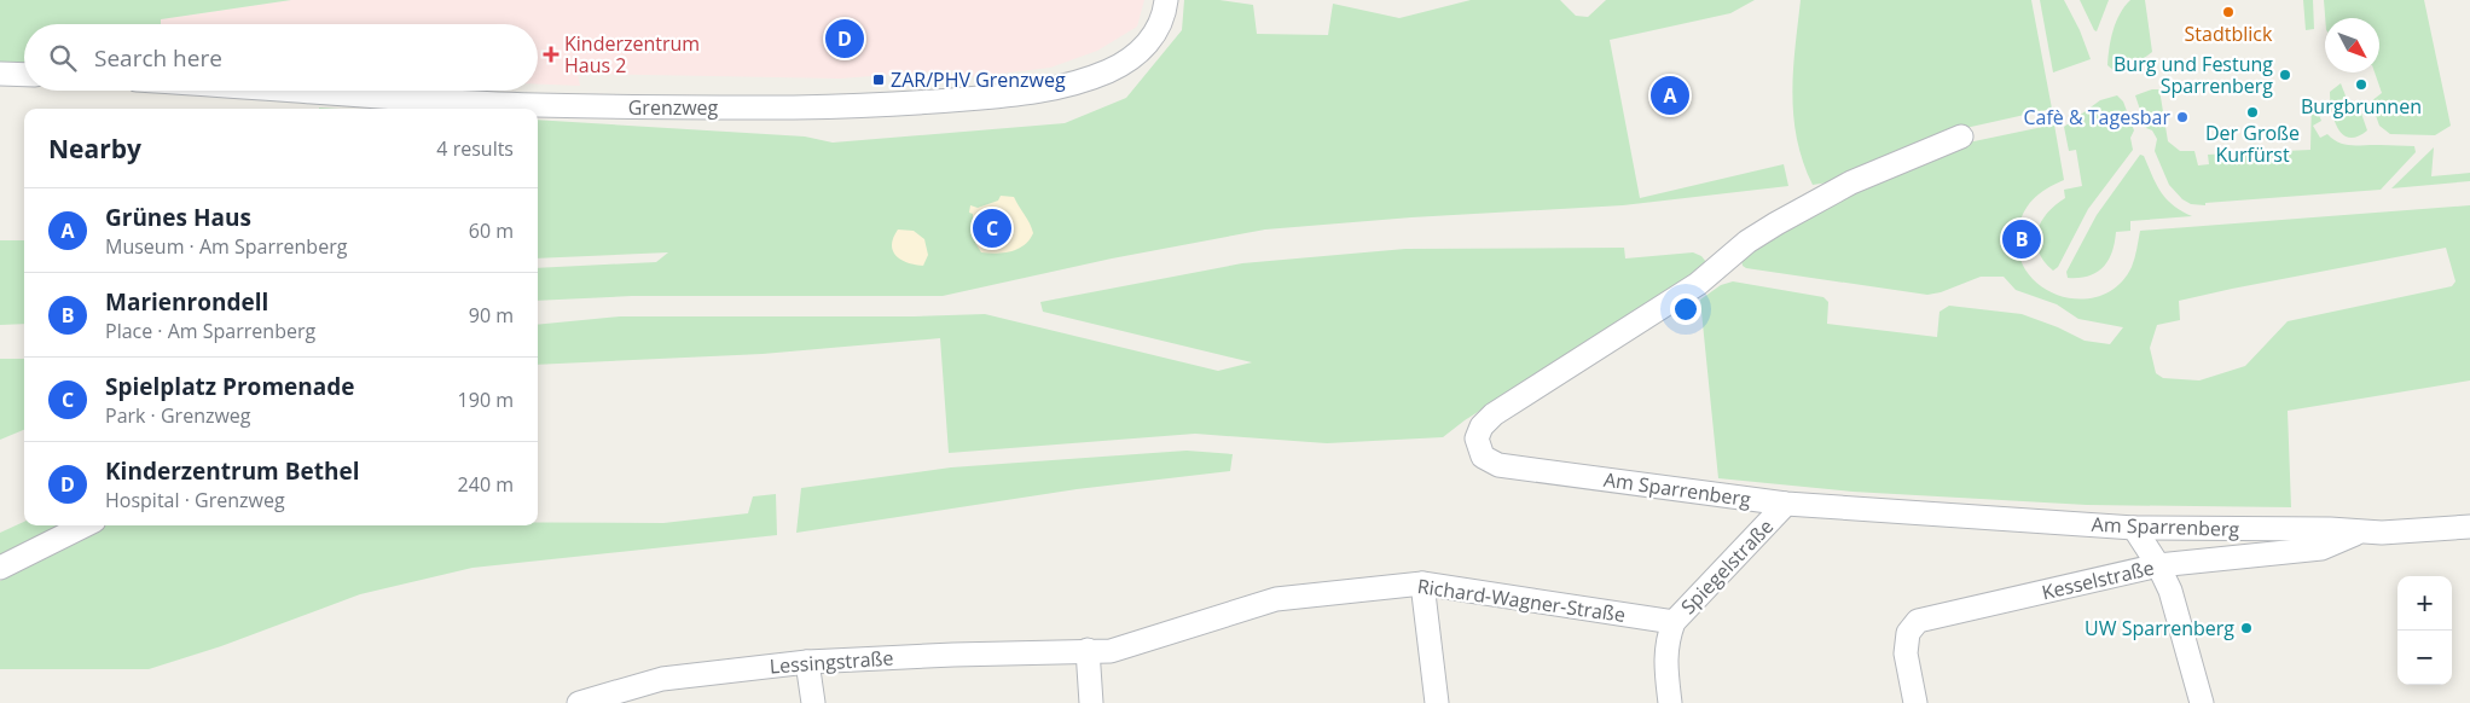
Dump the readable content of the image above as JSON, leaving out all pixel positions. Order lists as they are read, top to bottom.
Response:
{
  "streets": {
    "street": [
      "Grenzweg",
      "Am Sparrenberg",
      "Spiegelstraße",
      "Kesselstraße",
      "Richard-Wagner-Straße",
      "Lessingstraße"
    ]
  },
  "crossings": [
    ["Am Sparrenberg", "Spiegelstraße"],
    ["Am Sparrenberg", "Kesselstraße"],
    ["Spiegelstraße", "Richard-Wagner-Straße"],
    ["Richard-Wagner-Straße", "Lessingstraße"]
  ],
  "places": {
    "other": [
      "Stadtblick",
      "Burg und Festung Sparrenberg",
      "Burgbrunnen",
      "Der Große Kurfürst",
      "Cafè & Tagesbar",
      "UW Sparrenberg"
    ],
    "health": ["Kinderzentrum Haus 2"],
    "transit": ["ZAR/PHV Grenzweg"]
  },
  "north": "bottom right",
  "page": {
    "pins": [
      "D",
      "A",
      "C",
      "B"
    ],
    "search": "Search here",
    "heading": ["Nearby", "4 results"],
    "list": [
      {
        "mark": "A",
        "name": "Grünes Haus",
        "note": "Museum · Am Sparrenberg",
        "value": "60 m"
      },
      {
        "mark": "B",
        "name": "Marienrondell",
        "note": "Place · Am Sparrenberg",
        "value": "90 m"
      },
      {
        "mark": "C",
        "name": "Spielplatz Promenade",
        "note": "Park · Grenzweg",
        "value": "190 m"
      },
      {
        "mark": "D",
        "name": "Kinderzentrum Bethel",
        "note": "Hospital · Grenzweg",
        "value": "240 m"
      }
    ],
    "map_buttons": ["+", "−"]
  }
}
